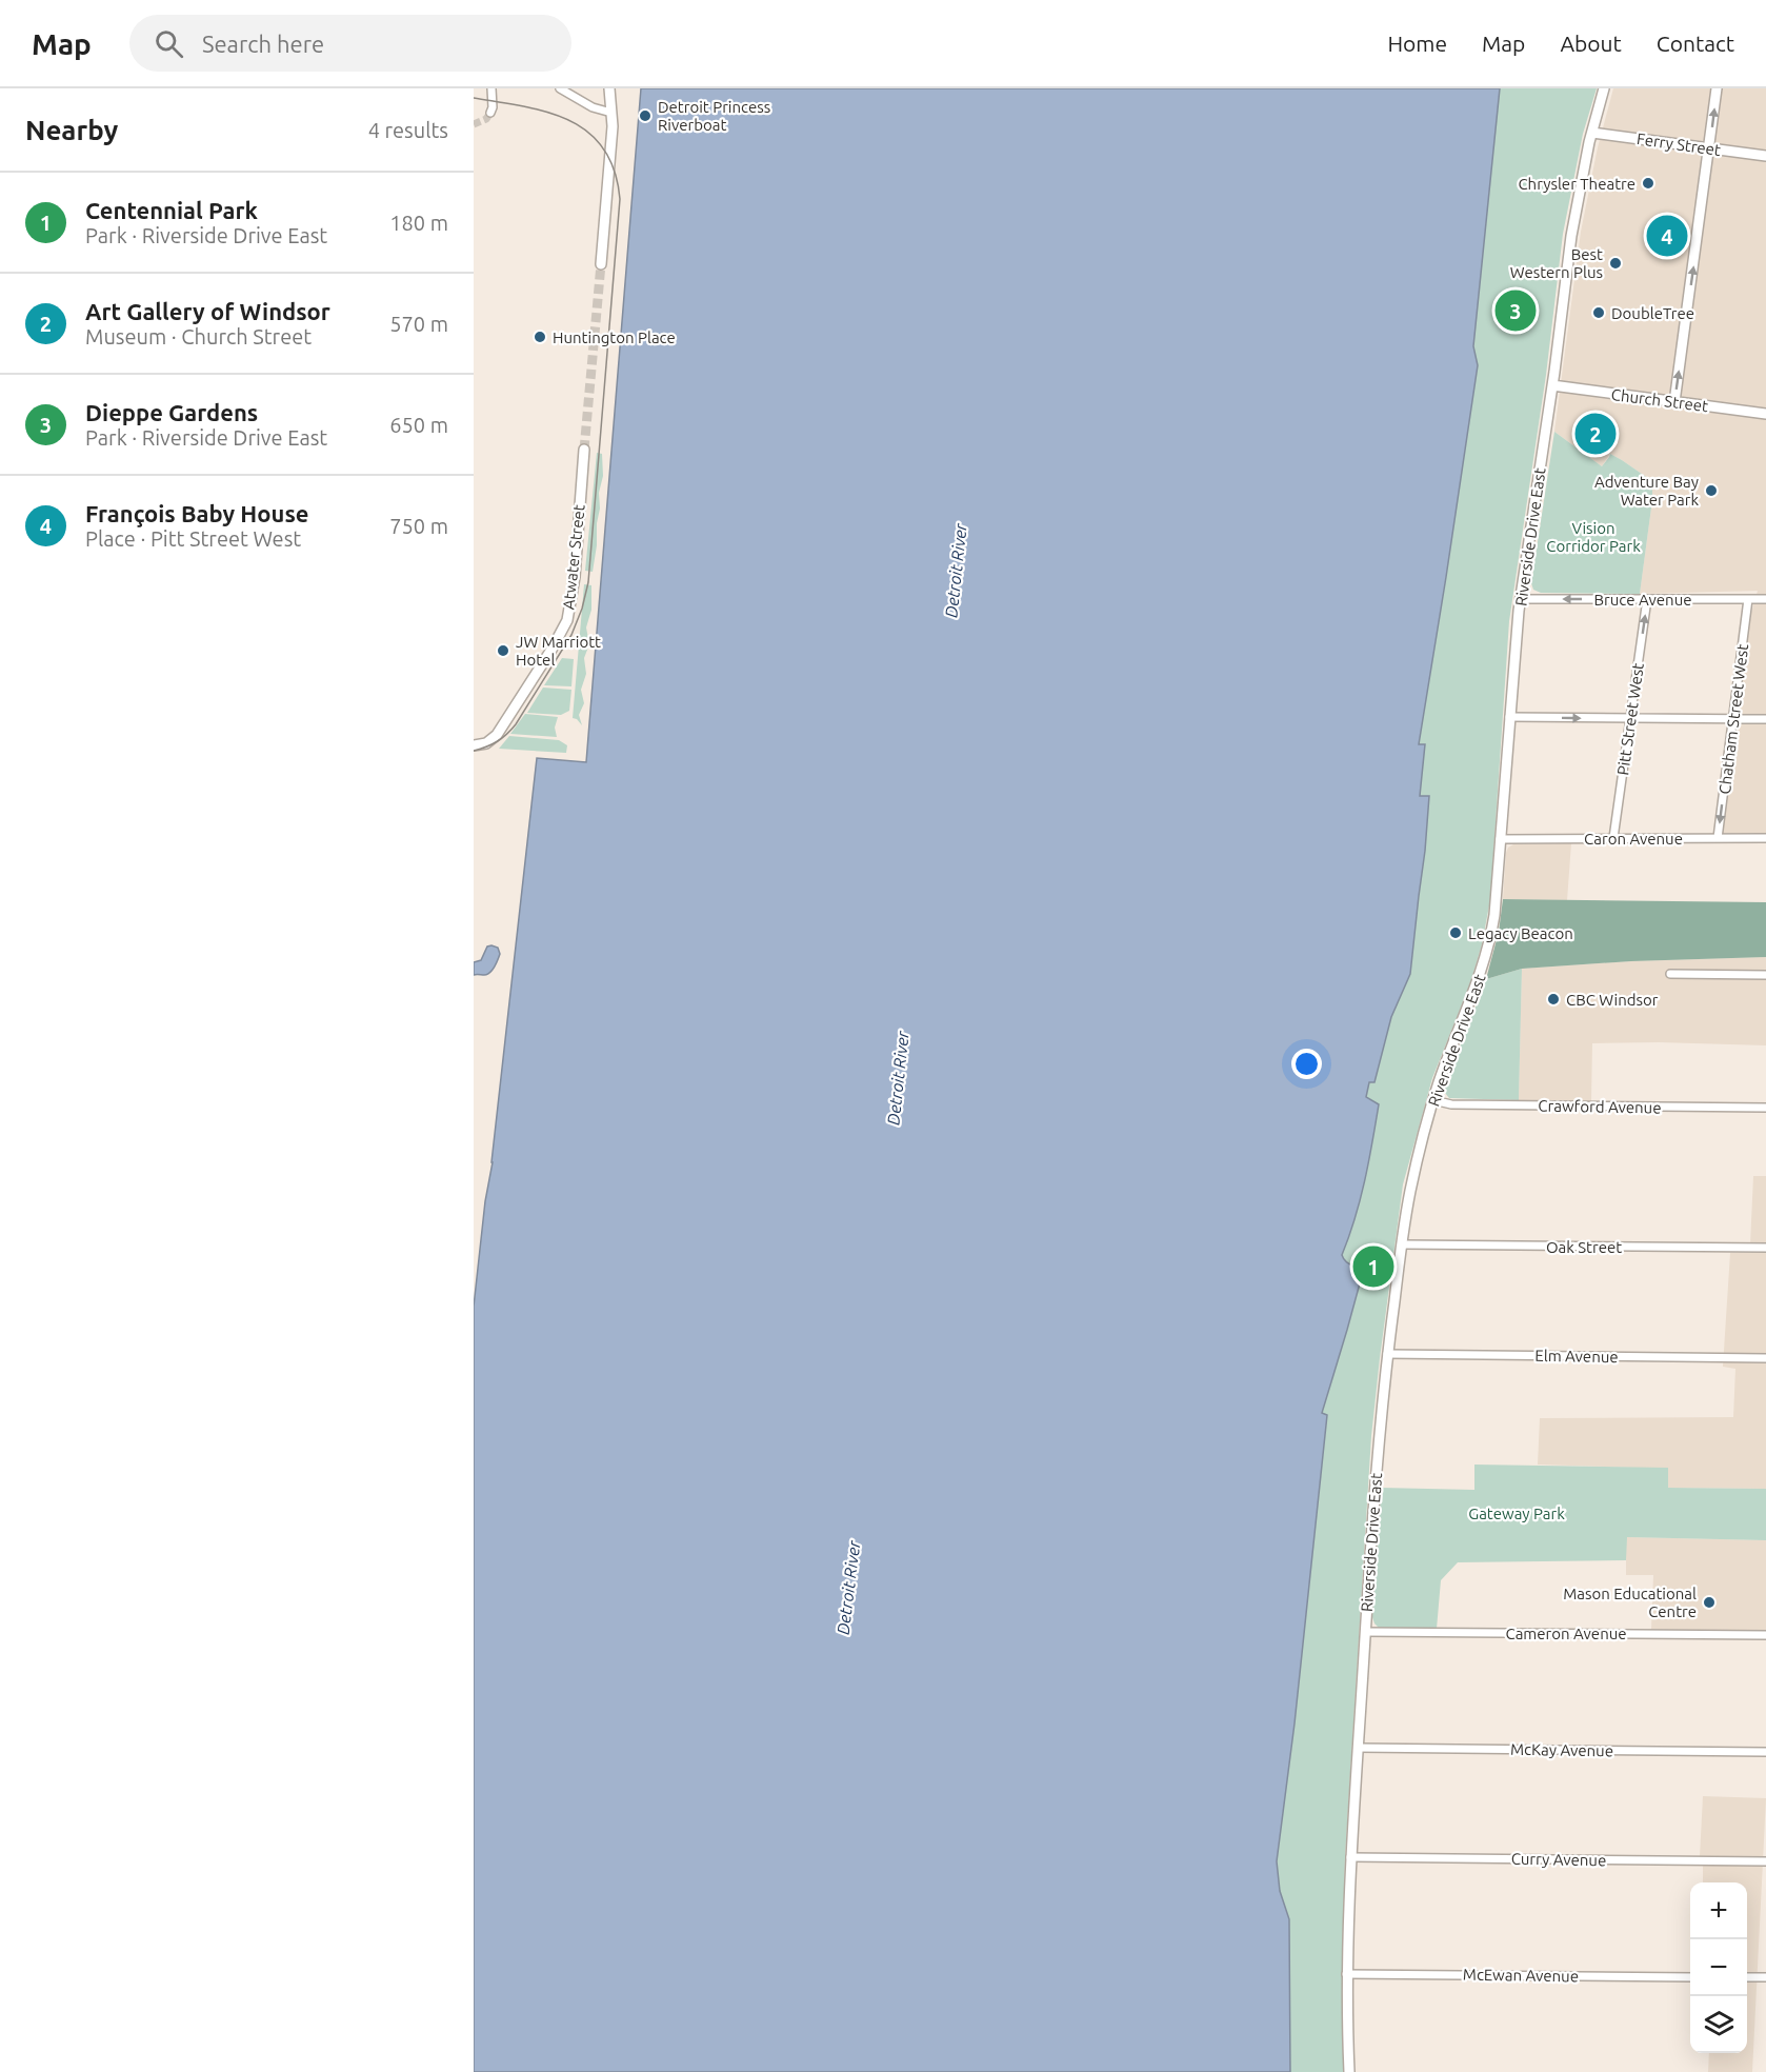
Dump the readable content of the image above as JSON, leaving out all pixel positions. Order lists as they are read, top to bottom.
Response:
{
  "streets": {
    "main road": [
      "Ferry Street",
      "Church Street",
      "Riverside Drive East",
      "Atwater Street"
    ],
    "street": [
      "Bruce Avenue",
      "Pitt Street West",
      "Chatham Street West",
      "Caron Avenue",
      "Crawford Avenue",
      "Oak Street",
      "Elm Avenue",
      "Cameron Avenue",
      "McKay Avenue",
      "Curry Avenue",
      "McEwan Avenue"
    ]
  },
  "crossings": [
    ["Ferry Street", "Riverside Drive East"],
    ["Church Street", "Riverside Drive East"],
    ["Riverside Drive East", "Bruce Avenue"],
    ["Riverside Drive East", "Caron Avenue"],
    ["Riverside Drive East", "Crawford Avenue"],
    ["Riverside Drive East", "Oak Street"],
    ["Riverside Drive East", "Elm Avenue"],
    ["Riverside Drive East", "Cameron Avenue"],
    ["Riverside Drive East", "McKay Avenue"],
    ["Riverside Drive East", "Curry Avenue"],
    ["Riverside Drive East", "McEwan Avenue"],
    ["Bruce Avenue", "Pitt Street West"],
    ["Bruce Avenue", "Chatham Street West"],
    ["Pitt Street West", "Caron Avenue"],
    ["Chatham Street West", "Caron Avenue"]
  ],
  "one_way": ["Bruce Avenue", "Pitt Street West", "Chatham Street West"],
  "water": ["Detroit River"],
  "parks": ["Vision Corridor Park", "Gateway Park"],
  "places": [
    "Detroit Princess Riverboat",
    "Chrysler Theatre",
    "Best Western Plus",
    "DoubleTree",
    "Huntington Place",
    "Adventure Bay Water Park",
    "JW Marriott Hotel",
    "Legacy Beacon",
    "CBC Windsor",
    "Mason Educational Centre"
  ],
  "page": {
    "header": "Map",
    "search": "Search here",
    "nav": [
      "Home",
      "Map",
      "About",
      "Contact"
    ],
    "heading": ["Nearby", "4 results"],
    "list": [
      {
        "mark": "1",
        "name": "Centennial Park",
        "note": "Park · Riverside Drive East",
        "value": "180 m"
      },
      {
        "mark": "2",
        "name": "Art Gallery of Windsor",
        "note": "Museum · Church Street",
        "value": "570 m"
      },
      {
        "mark": "3",
        "name": "Dieppe Gardens",
        "note": "Park · Riverside Drive East",
        "value": "650 m"
      },
      {
        "mark": "4",
        "name": "François Baby House",
        "note": "Place · Pitt Street West",
        "value": "750 m"
      }
    ],
    "pins": [
      "4",
      "3",
      "2",
      "1"
    ],
    "map_buttons": ["+", "−"]
  }
}
